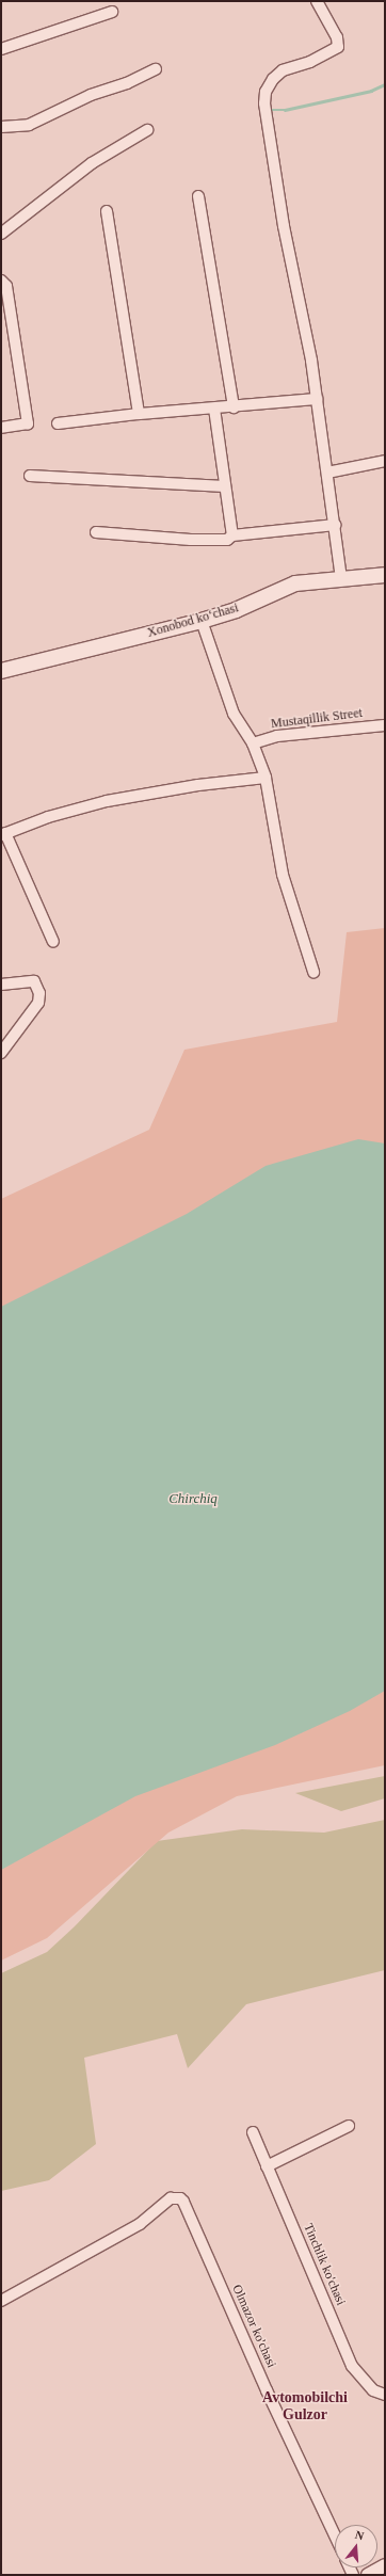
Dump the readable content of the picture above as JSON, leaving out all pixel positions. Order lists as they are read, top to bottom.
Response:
{
  "streets": {
    "main road": ["Xonobod koʻchasi"],
    "street": ["Mustaqillik Street", "Tinchlik ko'chasi", "Olmazor ko'chasi"]
  },
  "districts": ["Avtomobilchi Gulzor"],
  "water": ["Chirchiq"],
  "north": "top"
}
